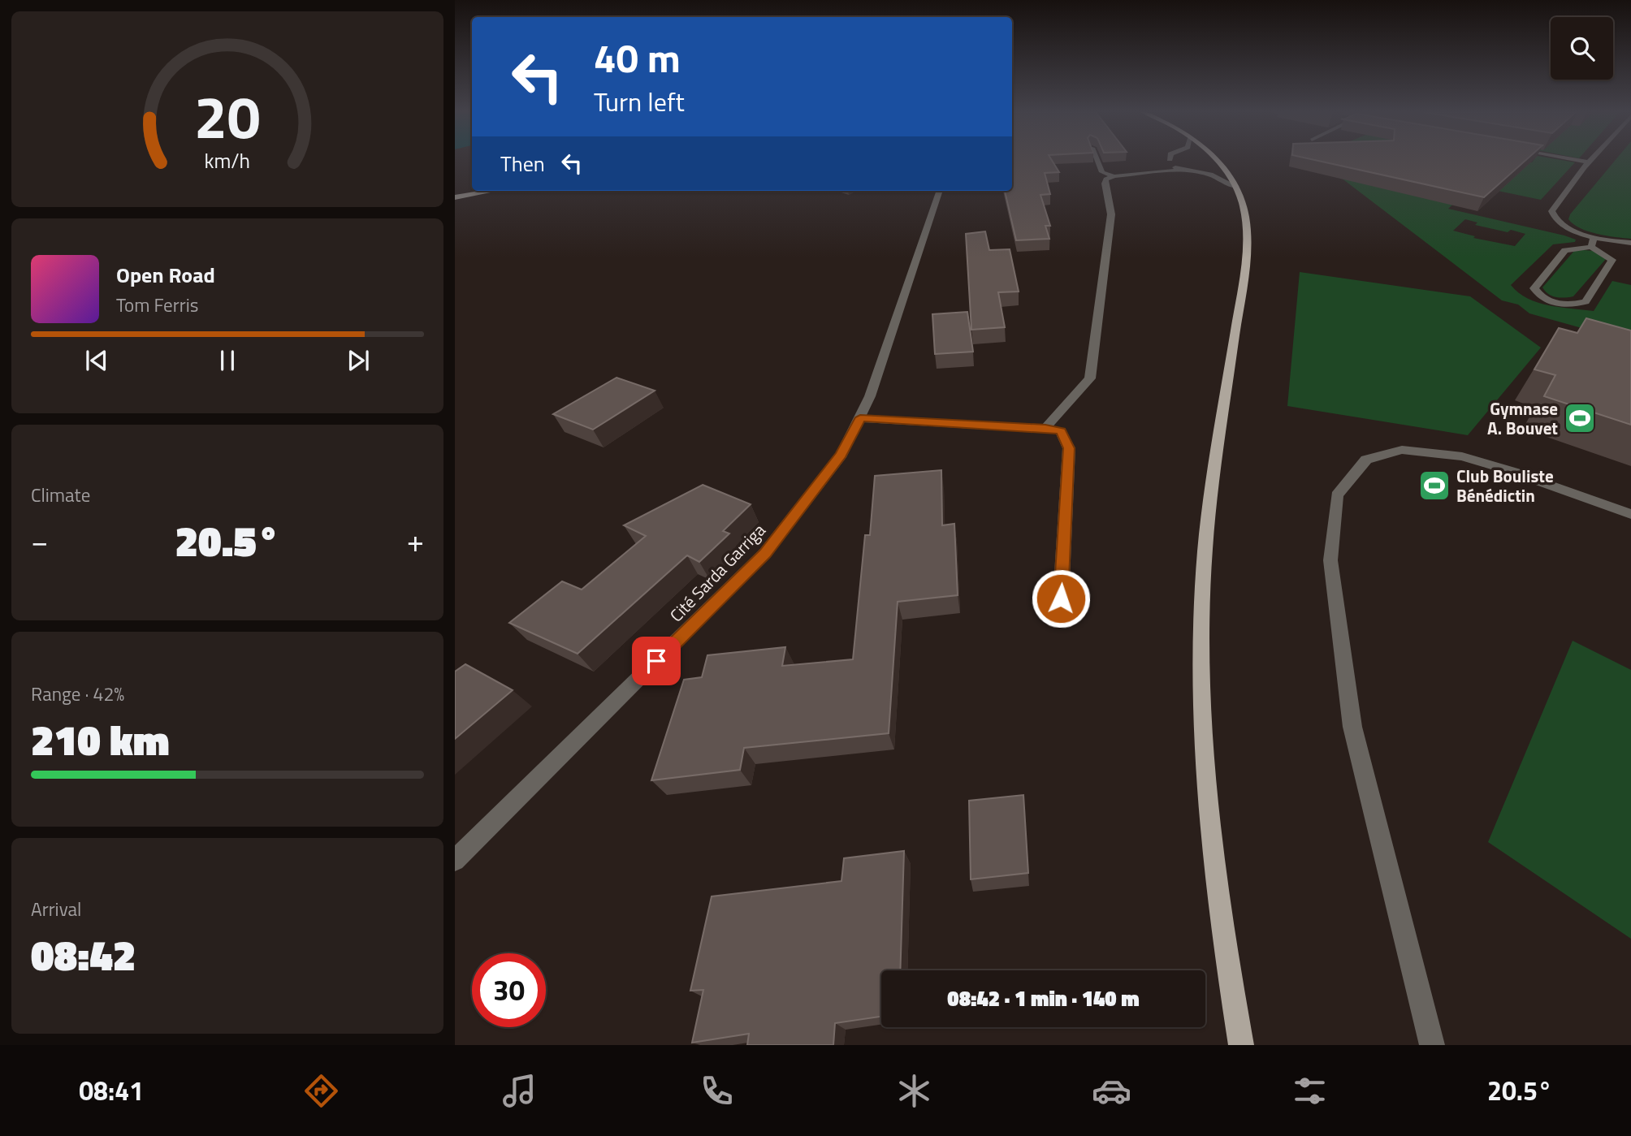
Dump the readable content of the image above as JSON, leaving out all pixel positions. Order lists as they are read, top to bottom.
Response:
{
  "streets": {
    "street": ["Cité Sarda Garriga"]
  },
  "places": {
    "sports": ["Gymnase A. Bouvet", "Club Bouliste Bénédictin"]
  },
  "page": {
    "turn": ["40 m", "Turn left"],
    "then": "Then",
    "song": ["Open Road", "Tom Ferris"],
    "tile": [
      "Climate",
      ["Range · 42%", "210 km"],
      ["Arrival", "08:42"]
    ],
    "heat": ["−", "20.5°", "+"],
    "limit": "30",
    "trip": "08:42 · 1 min · 140 m",
    "tabs": ["08:41", "20.5°"],
    "gauge": ["20", "km/h"]
  }
}
